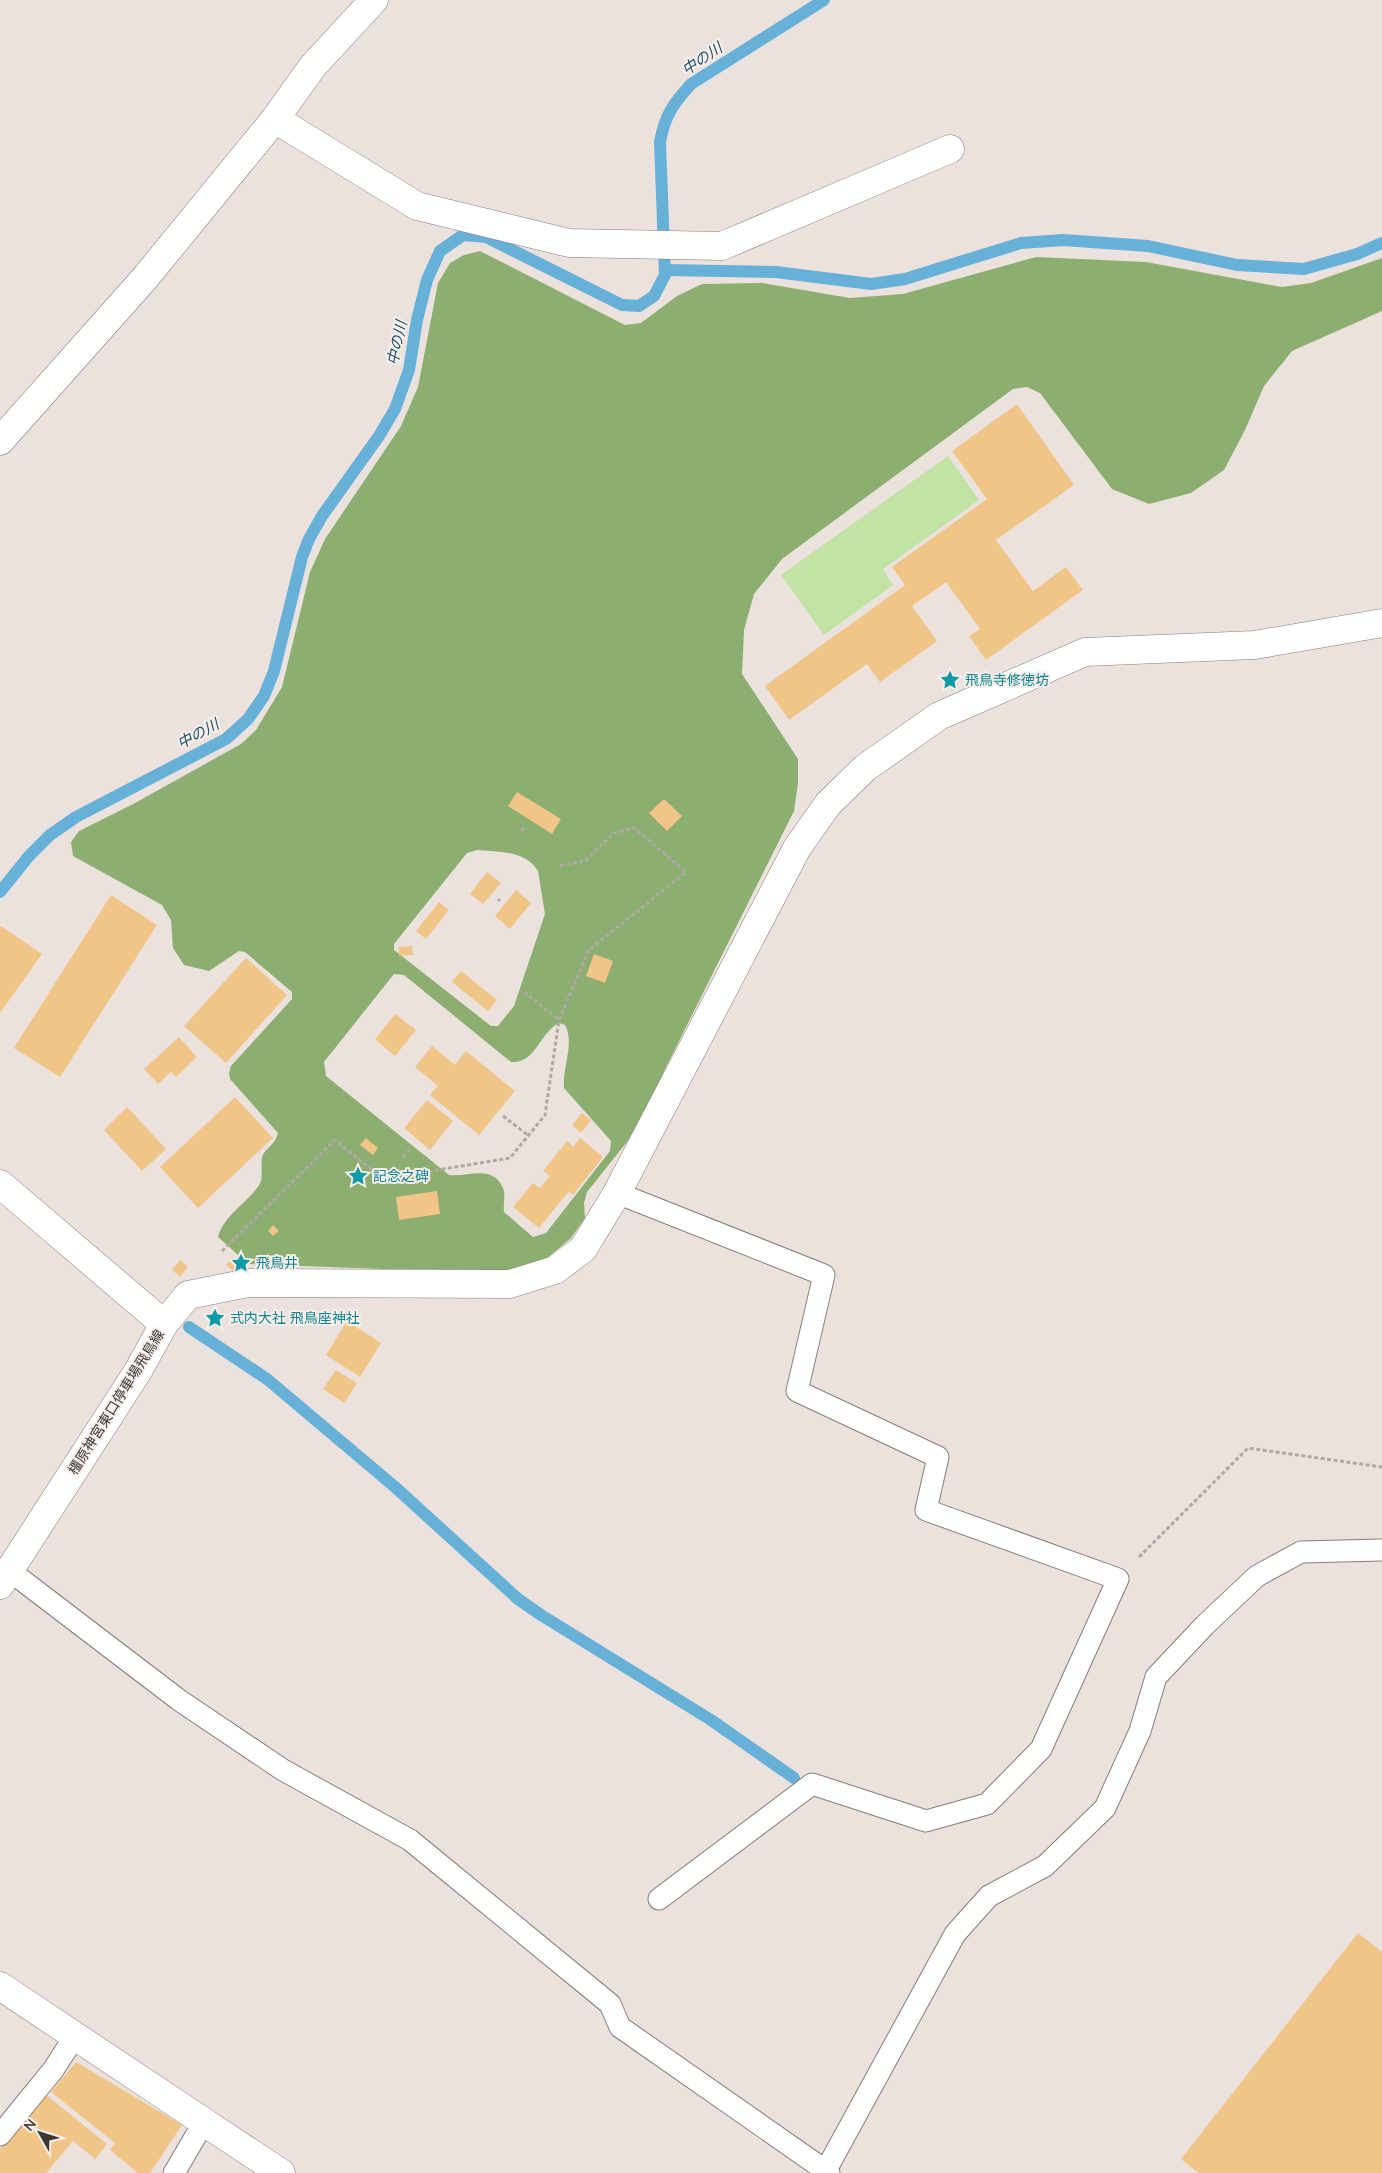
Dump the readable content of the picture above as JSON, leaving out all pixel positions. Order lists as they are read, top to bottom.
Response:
{
  "streets": {
    "street": ["橿原神宮東口停車場飛鳥線"]
  },
  "water": ["中の川"],
  "places": {
    "place": [
      "飛鳥寺修徳坊",
      "記念之碑",
      "飛鳥井",
      "式内大社 飛鳥座神社"
    ]
  },
  "north": "top left"
}
